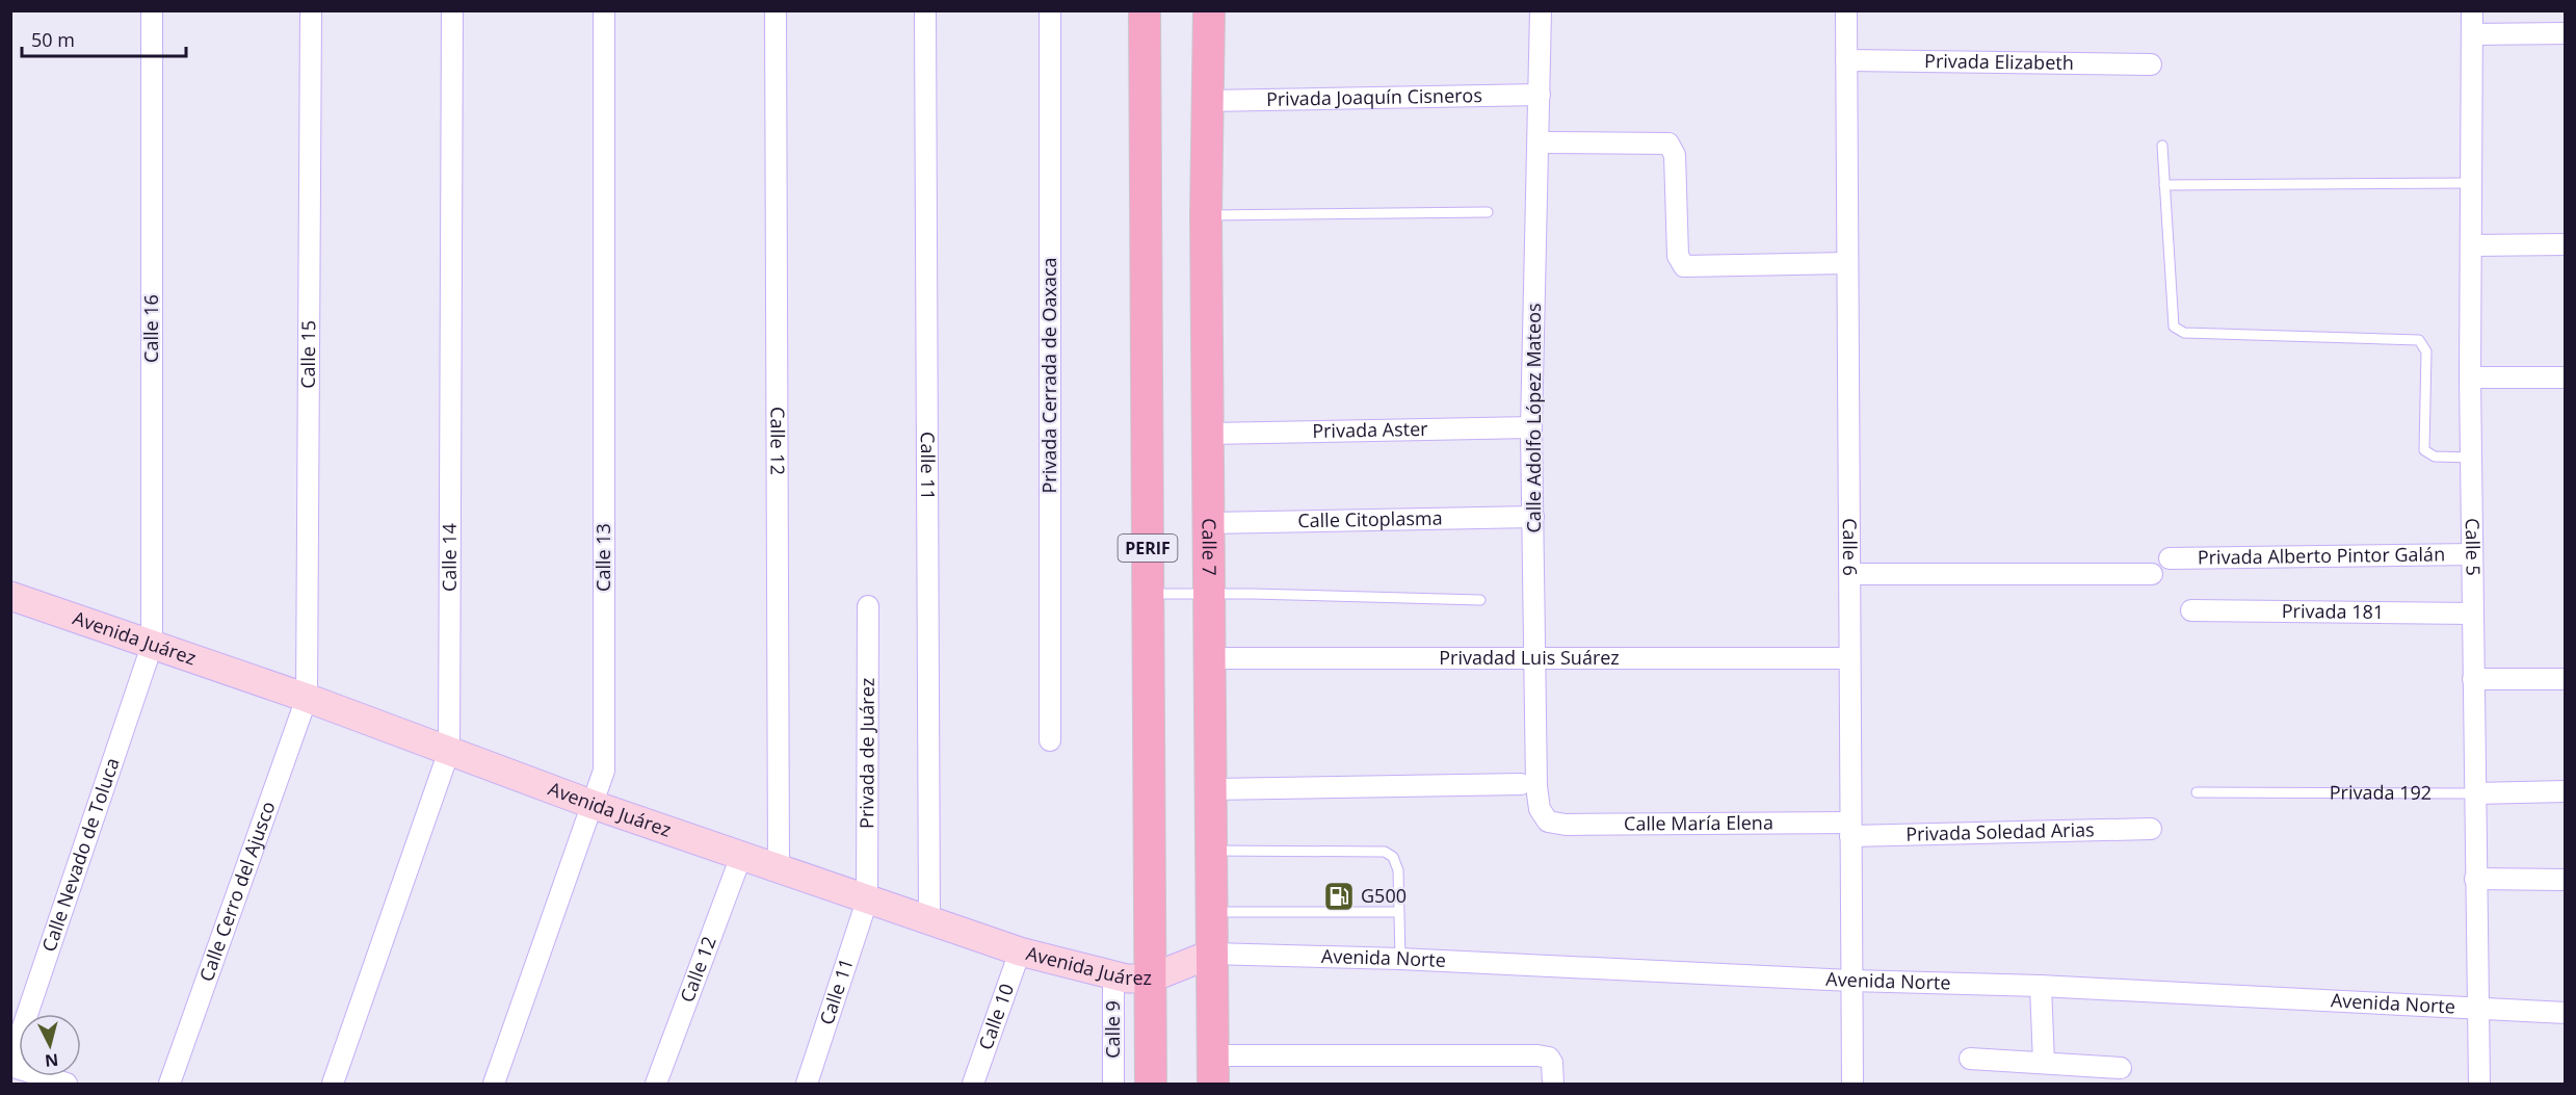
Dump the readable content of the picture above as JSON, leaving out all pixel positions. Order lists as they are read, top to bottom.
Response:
{
  "streets": {
    "main road": ["Calle 7", "PERIF"],
    "street": [
      "Privada Elizabeth",
      "Privada Joaquín Cisneros",
      "Calle 16",
      "Calle 15",
      "Privada Cerrada de Oaxaca",
      "Calle Adolfo López Mateos",
      "Privada Aster",
      "Calle 12",
      "Calle 11",
      "Calle Citoplasma",
      "Calle 6",
      "Calle 5",
      "Privada Alberto Pintor Galán",
      "Calle 14",
      "Calle 13",
      "Privada 181",
      "Avenida Juárez",
      "Privadad Luis Suárez",
      "Privada de Juárez",
      "Privada 192",
      "Calle María Elena",
      "Privada Soledad Arias",
      "Calle Nevado de Toluca",
      "Calle Cerro del Ajusco",
      "Avenida Norte",
      "Calle 10",
      "Calle 9"
    ]
  },
  "crossings": [
    ["Privada Elizabeth", "Calle 6"],
    ["Privada Joaquín Cisneros", "Calle Adolfo López Mateos"],
    ["Privada Joaquín Cisneros", "Calle 7"],
    ["Calle 16", "Avenida Juárez"],
    ["Calle 16", "Calle Nevado de Toluca"],
    ["Calle 15", "Avenida Juárez"],
    ["Calle 15", "Calle Cerro del Ajusco"],
    ["Calle Adolfo López Mateos", "Privada Aster"],
    ["Calle Adolfo López Mateos", "Calle Citoplasma"],
    ["Calle Adolfo López Mateos", "Privadad Luis Suárez"],
    ["Calle Adolfo López Mateos", "Calle María Elena"],
    ["Privada Aster", "Calle 7"],
    ["Calle 12", "Avenida Juárez"],
    ["Calle 11", "Avenida Juárez"],
    ["Calle 11", "Privada de Juárez"],
    ["Calle Citoplasma", "Calle 7"],
    ["Calle 7", "Avenida Juárez"],
    ["Calle 7", "Privadad Luis Suárez"],
    ["Calle 7", "Avenida Norte"],
    ["PERIF", "Avenida Juárez"],
    ["Calle 6", "Privadad Luis Suárez"],
    ["Calle 6", "Calle María Elena"],
    ["Calle 6", "Privada Soledad Arias"],
    ["Calle 6", "Avenida Norte"],
    ["Calle 5", "Privada Alberto Pintor Galán"],
    ["Calle 5", "Privada 181"],
    ["Calle 5", "Privada 192"],
    ["Calle 5", "Avenida Norte"],
    ["Calle 14", "Avenida Juárez"],
    ["Calle 13", "Avenida Juárez"],
    ["Avenida Juárez", "Privada de Juárez"],
    ["Avenida Juárez", "Calle Nevado de Toluca"],
    ["Avenida Juárez", "Calle Cerro del Ajusco"],
    ["Avenida Juárez", "Avenida Norte"],
    ["Avenida Juárez", "Calle 10"],
    ["Avenida Juárez", "Calle 9"],
    ["Calle María Elena", "Privada Soledad Arias"]
  ],
  "places": {
    "fuel station": ["G500"]
  },
  "scale_bar": "50 m",
  "north": "bottom"
}
